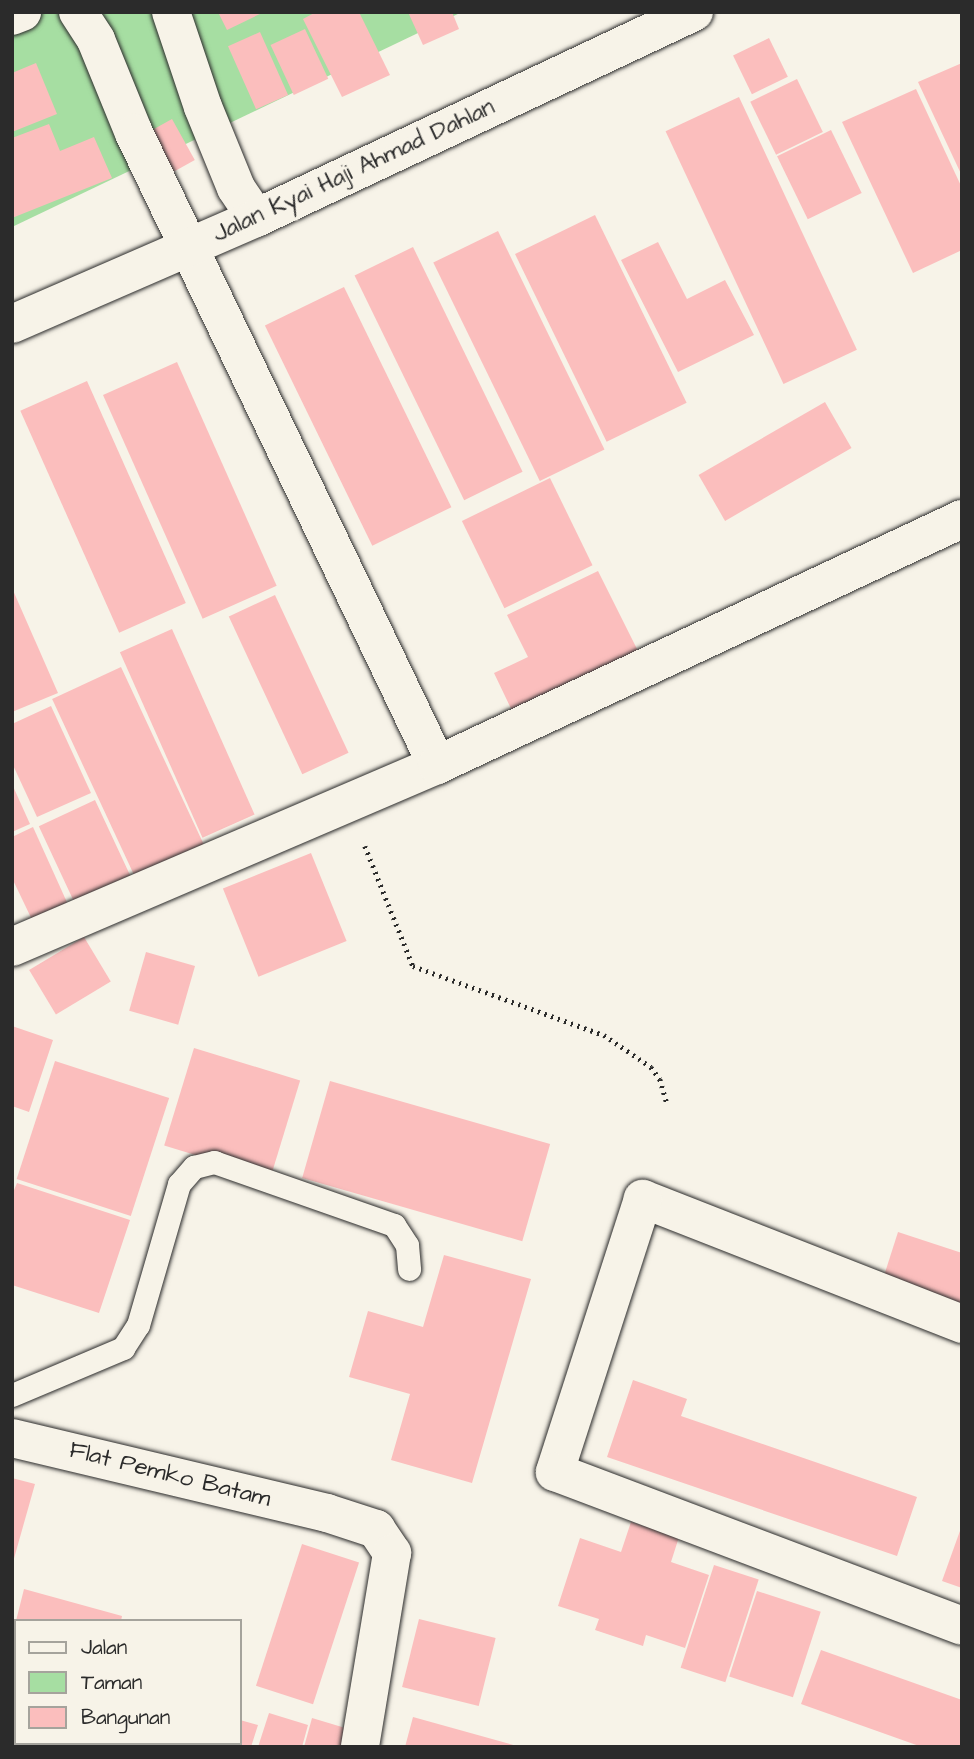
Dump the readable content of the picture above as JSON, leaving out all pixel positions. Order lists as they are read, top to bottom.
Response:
{
  "streets": {
    "street": ["Jalan Kyai Haji Ahmad Dahlan", "Flat Pemko Batam"]
  },
  "legend": ["Jalan", "Taman", "Bangunan"]
}
